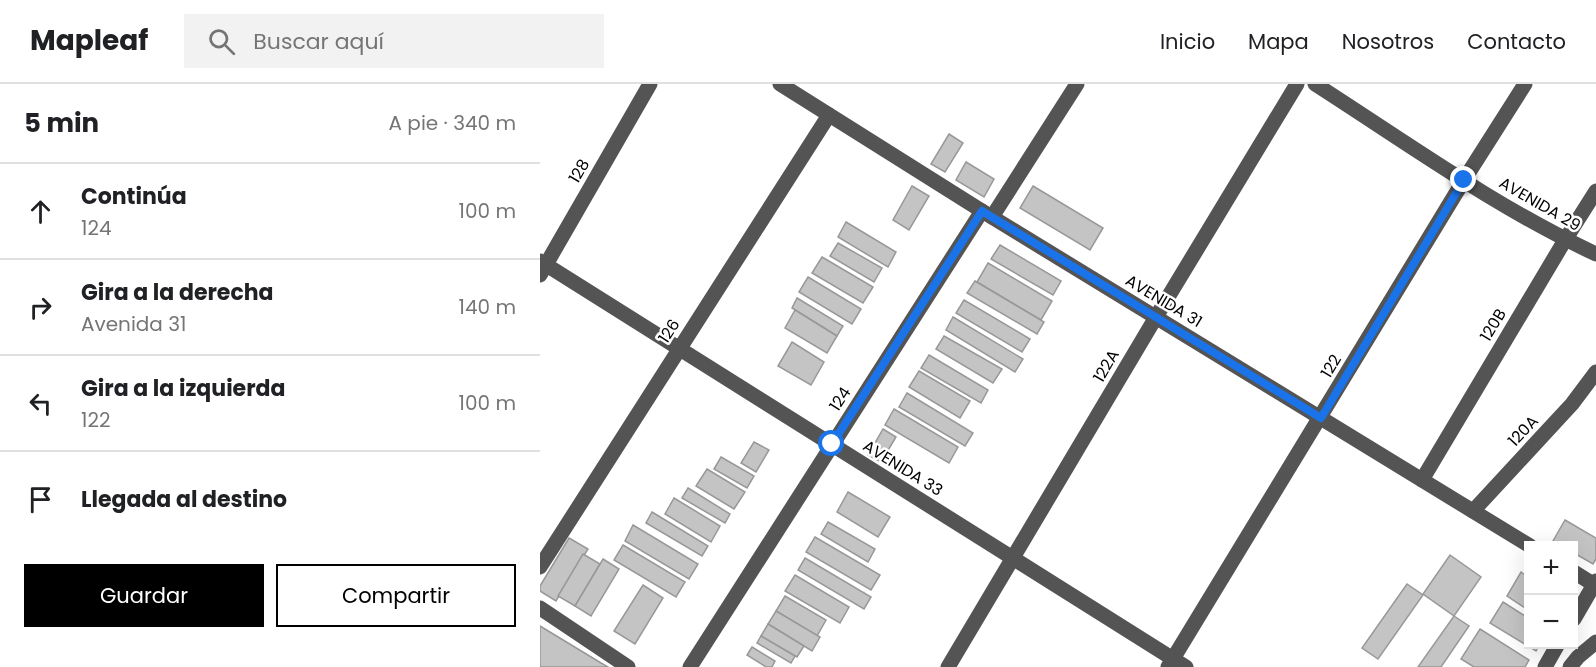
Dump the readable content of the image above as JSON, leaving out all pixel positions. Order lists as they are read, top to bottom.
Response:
{
  "streets": {
    "street": [
      "128",
      "AVENIDA 29",
      "AVENIDA 31",
      "120B",
      "126",
      "122A",
      "122",
      "124",
      "120A",
      "AVENIDA 33"
    ]
  },
  "crossings": [
    ["128", "AVENIDA 33"],
    ["AVENIDA 29", "120B"],
    ["AVENIDA 29", "122"],
    ["AVENIDA 31", "120B"],
    ["AVENIDA 31", "126"],
    ["AVENIDA 31", "122A"],
    ["AVENIDA 31", "122"],
    ["AVENIDA 31", "124"],
    ["AVENIDA 31", "120A"],
    ["126", "AVENIDA 33"],
    ["122A", "AVENIDA 33"],
    ["122", "AVENIDA 33"],
    ["124", "AVENIDA 33"]
  ],
  "page": {
    "header": "Mapleaf",
    "search": "Buscar aquí",
    "nav": [
      "Inicio",
      "Mapa",
      "Nosotros",
      "Contacto"
    ],
    "heading": ["5 min", "A pie · 340 m"],
    "list": [
      ["Continúa", "124", "100 m"],
      ["Gira a la derecha", "Avenida 31", "140 m"],
      ["Gira a la izquierda", "122", "100 m"],
      "Llegada al destino"
    ],
    "map_buttons": ["+", "−"],
    "buttons": ["Guardar", "Compartir"]
  }
}
